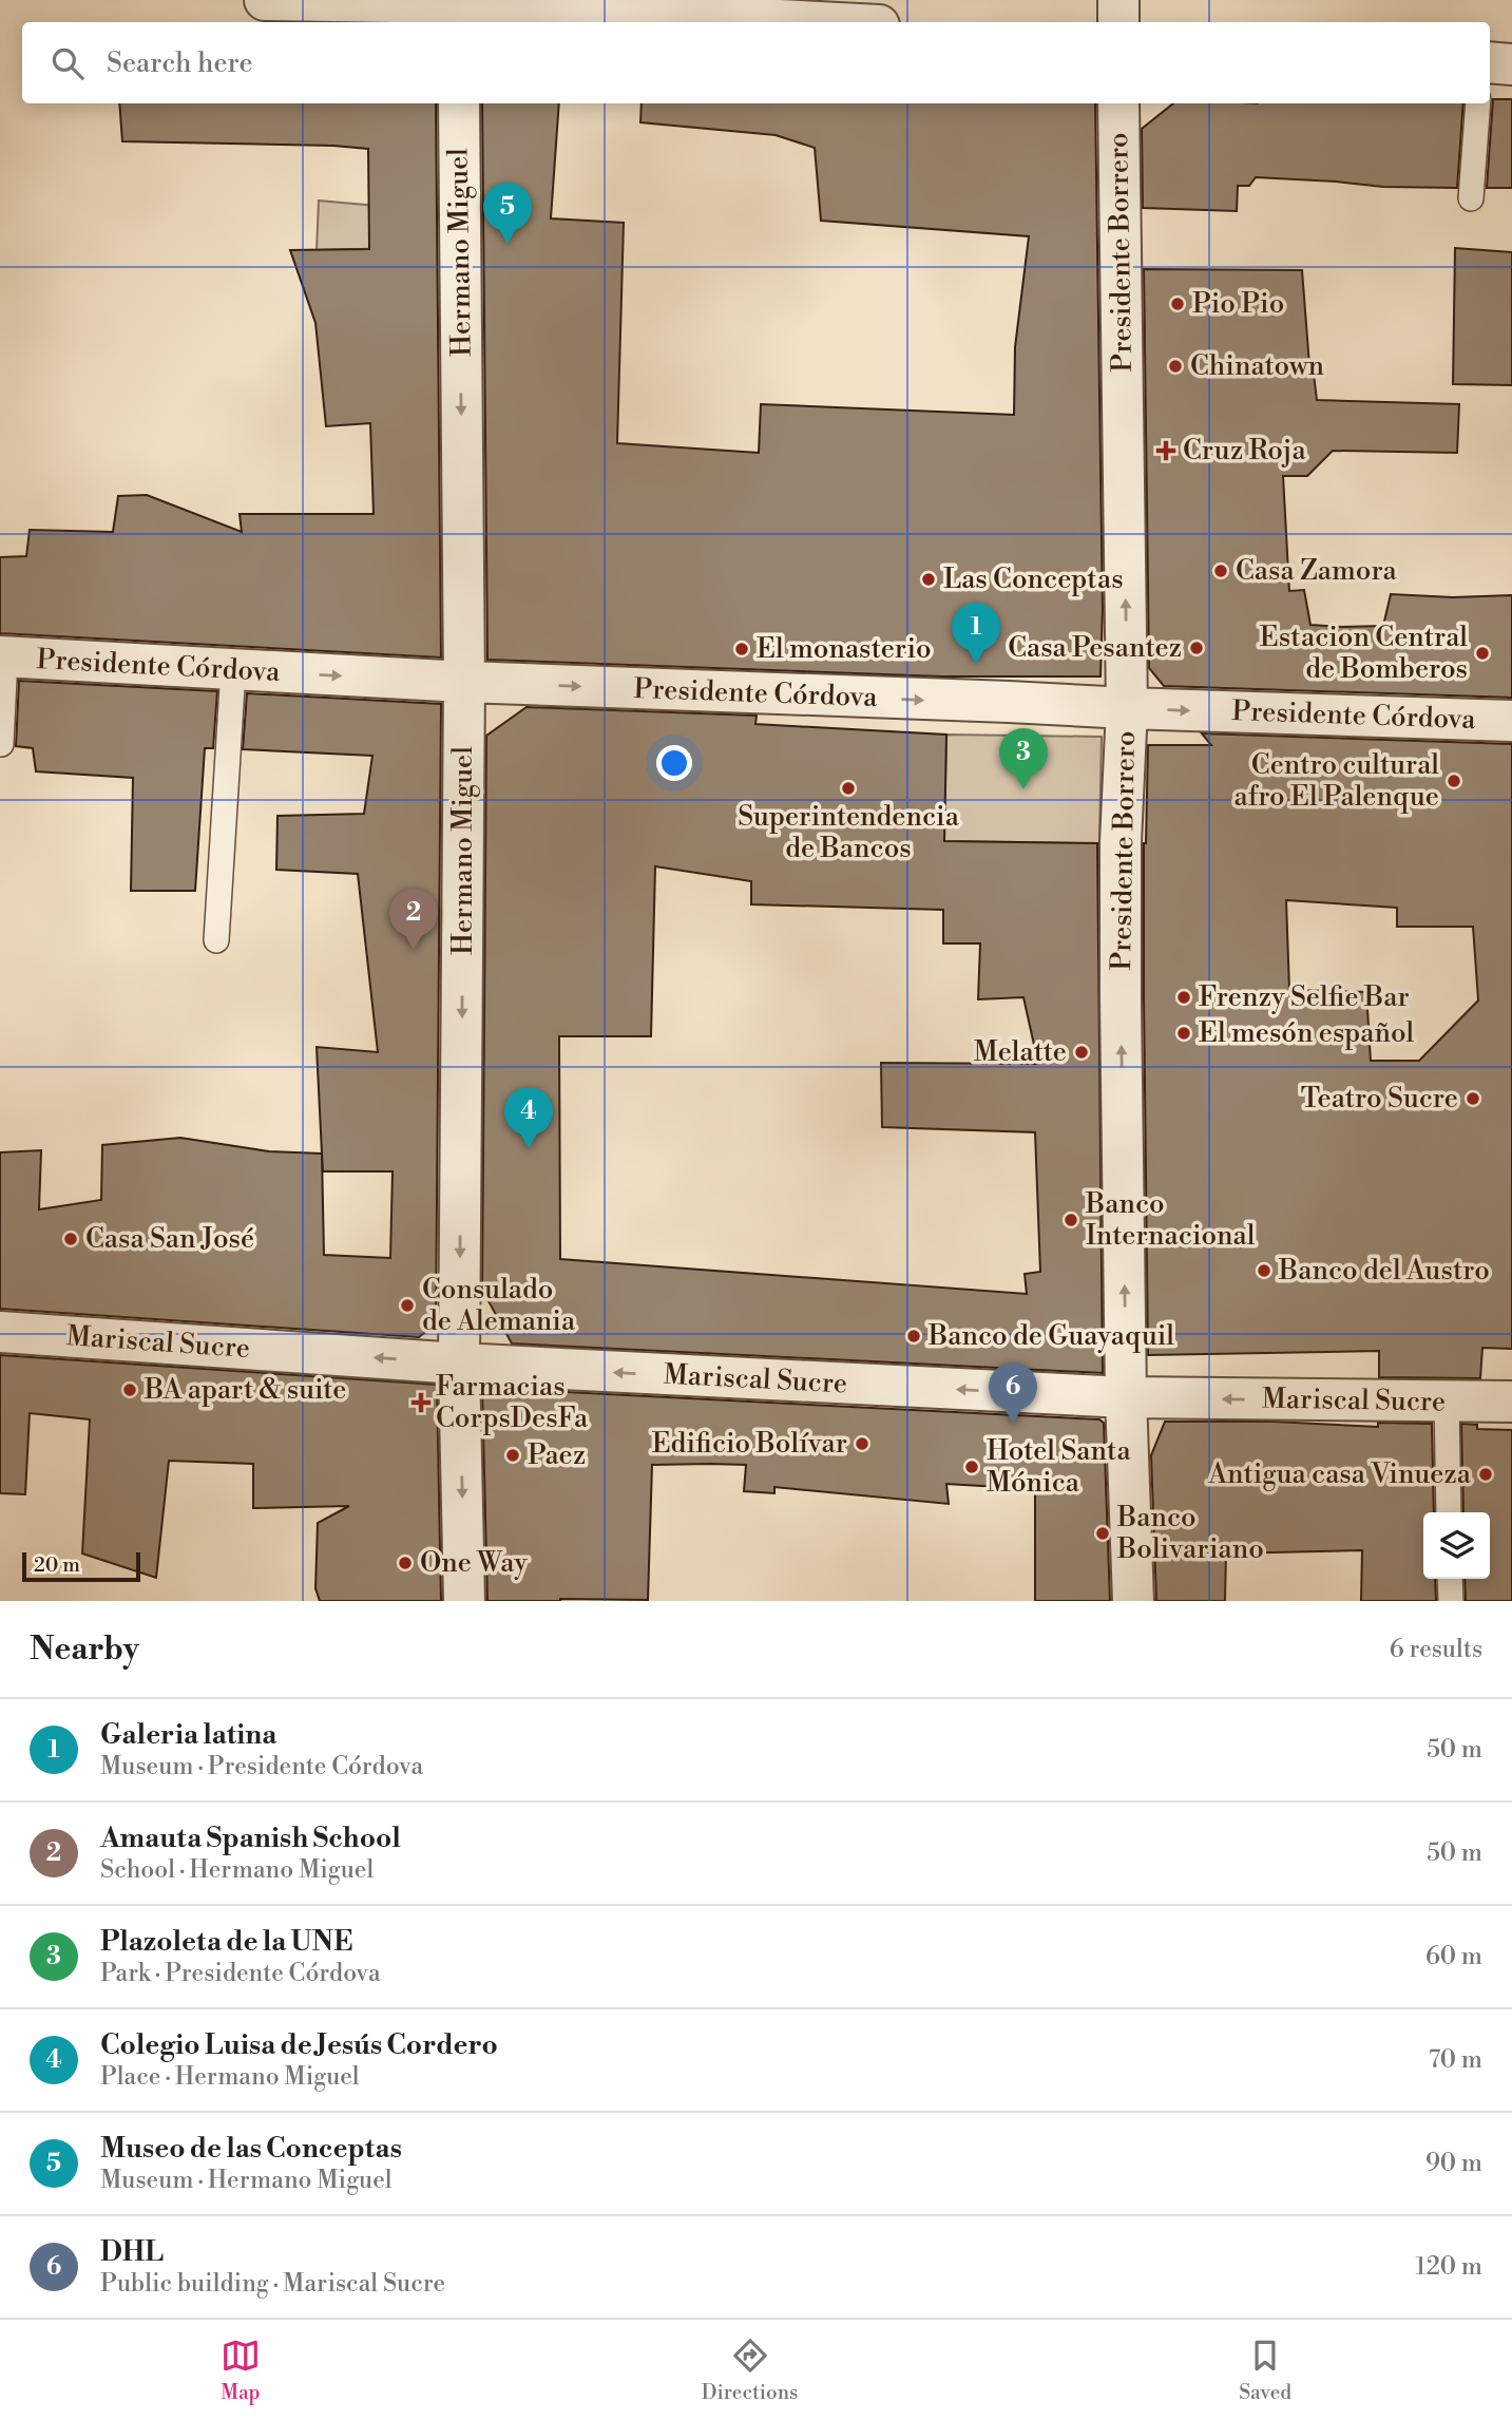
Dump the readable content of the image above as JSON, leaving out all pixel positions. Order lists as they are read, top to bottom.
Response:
{
  "streets": {
    "street": [
      "Hermano Miguel",
      "Presidente Borrero",
      "Presidente Córdova",
      "Mariscal Sucre"
    ]
  },
  "crossings": [
    ["Hermano Miguel", "Presidente Córdova"],
    ["Hermano Miguel", "Mariscal Sucre"],
    ["Presidente Borrero", "Presidente Córdova"],
    ["Presidente Borrero", "Mariscal Sucre"]
  ],
  "one_way": [
    "Hermano Miguel",
    "Presidente Borrero",
    "Presidente Córdova",
    "Mariscal Sucre"
  ],
  "places": {
    "other": [
      "Pio Pio",
      "Chinatown",
      "Casa Zamora",
      "Las Conceptas",
      "Casa Pesantez",
      "El monasterio",
      "Estacion Central de Bomberos",
      "Centro cultural afro El Palenque",
      "Superintendencia de Bancos",
      "Frenzy Selfie Bar",
      "El mesón español",
      "Melatte",
      "Teatro Sucre",
      "Banco Internacional",
      "Casa San José",
      "Banco del Austro",
      "Consulado de Alemania",
      "Banco de Guayaquil",
      "BA apart & suite",
      "Edificio Bolívar",
      "Paez",
      "Hotel Santa Mónica",
      "Antigua casa Vinueza",
      "Banco Bolivariano",
      "One Way"
    ],
    "health": ["Cruz Roja", "Farmacias CorpsDesFa"]
  },
  "scale_bar": "20 m",
  "page": {
    "search": "Search here",
    "pins": [
      "5",
      "1",
      "3",
      "2",
      "4",
      "6"
    ],
    "scale": "20 m",
    "heading": ["Nearby", "6 results"],
    "list": [
      {
        "mark": "1",
        "name": "Galeria latina",
        "note": "Museum · Presidente Córdova",
        "value": "50 m"
      },
      {
        "mark": "2",
        "name": "Amauta Spanish School",
        "note": "School · Hermano Miguel",
        "value": "50 m"
      },
      {
        "mark": "3",
        "name": "Plazoleta de la UNE",
        "note": "Park · Presidente Córdova",
        "value": "60 m"
      },
      {
        "mark": "4",
        "name": "Colegio Luisa de Jesús Cordero",
        "note": "Place · Hermano Miguel",
        "value": "70 m"
      },
      {
        "mark": "5",
        "name": "Museo de las Conceptas",
        "note": "Museum · Hermano Miguel",
        "value": "90 m"
      },
      {
        "mark": "6",
        "name": "DHL",
        "note": "Public building · Mariscal Sucre",
        "value": "120 m"
      }
    ],
    "nav": ["Map", "Directions", "Saved"]
  }
}
